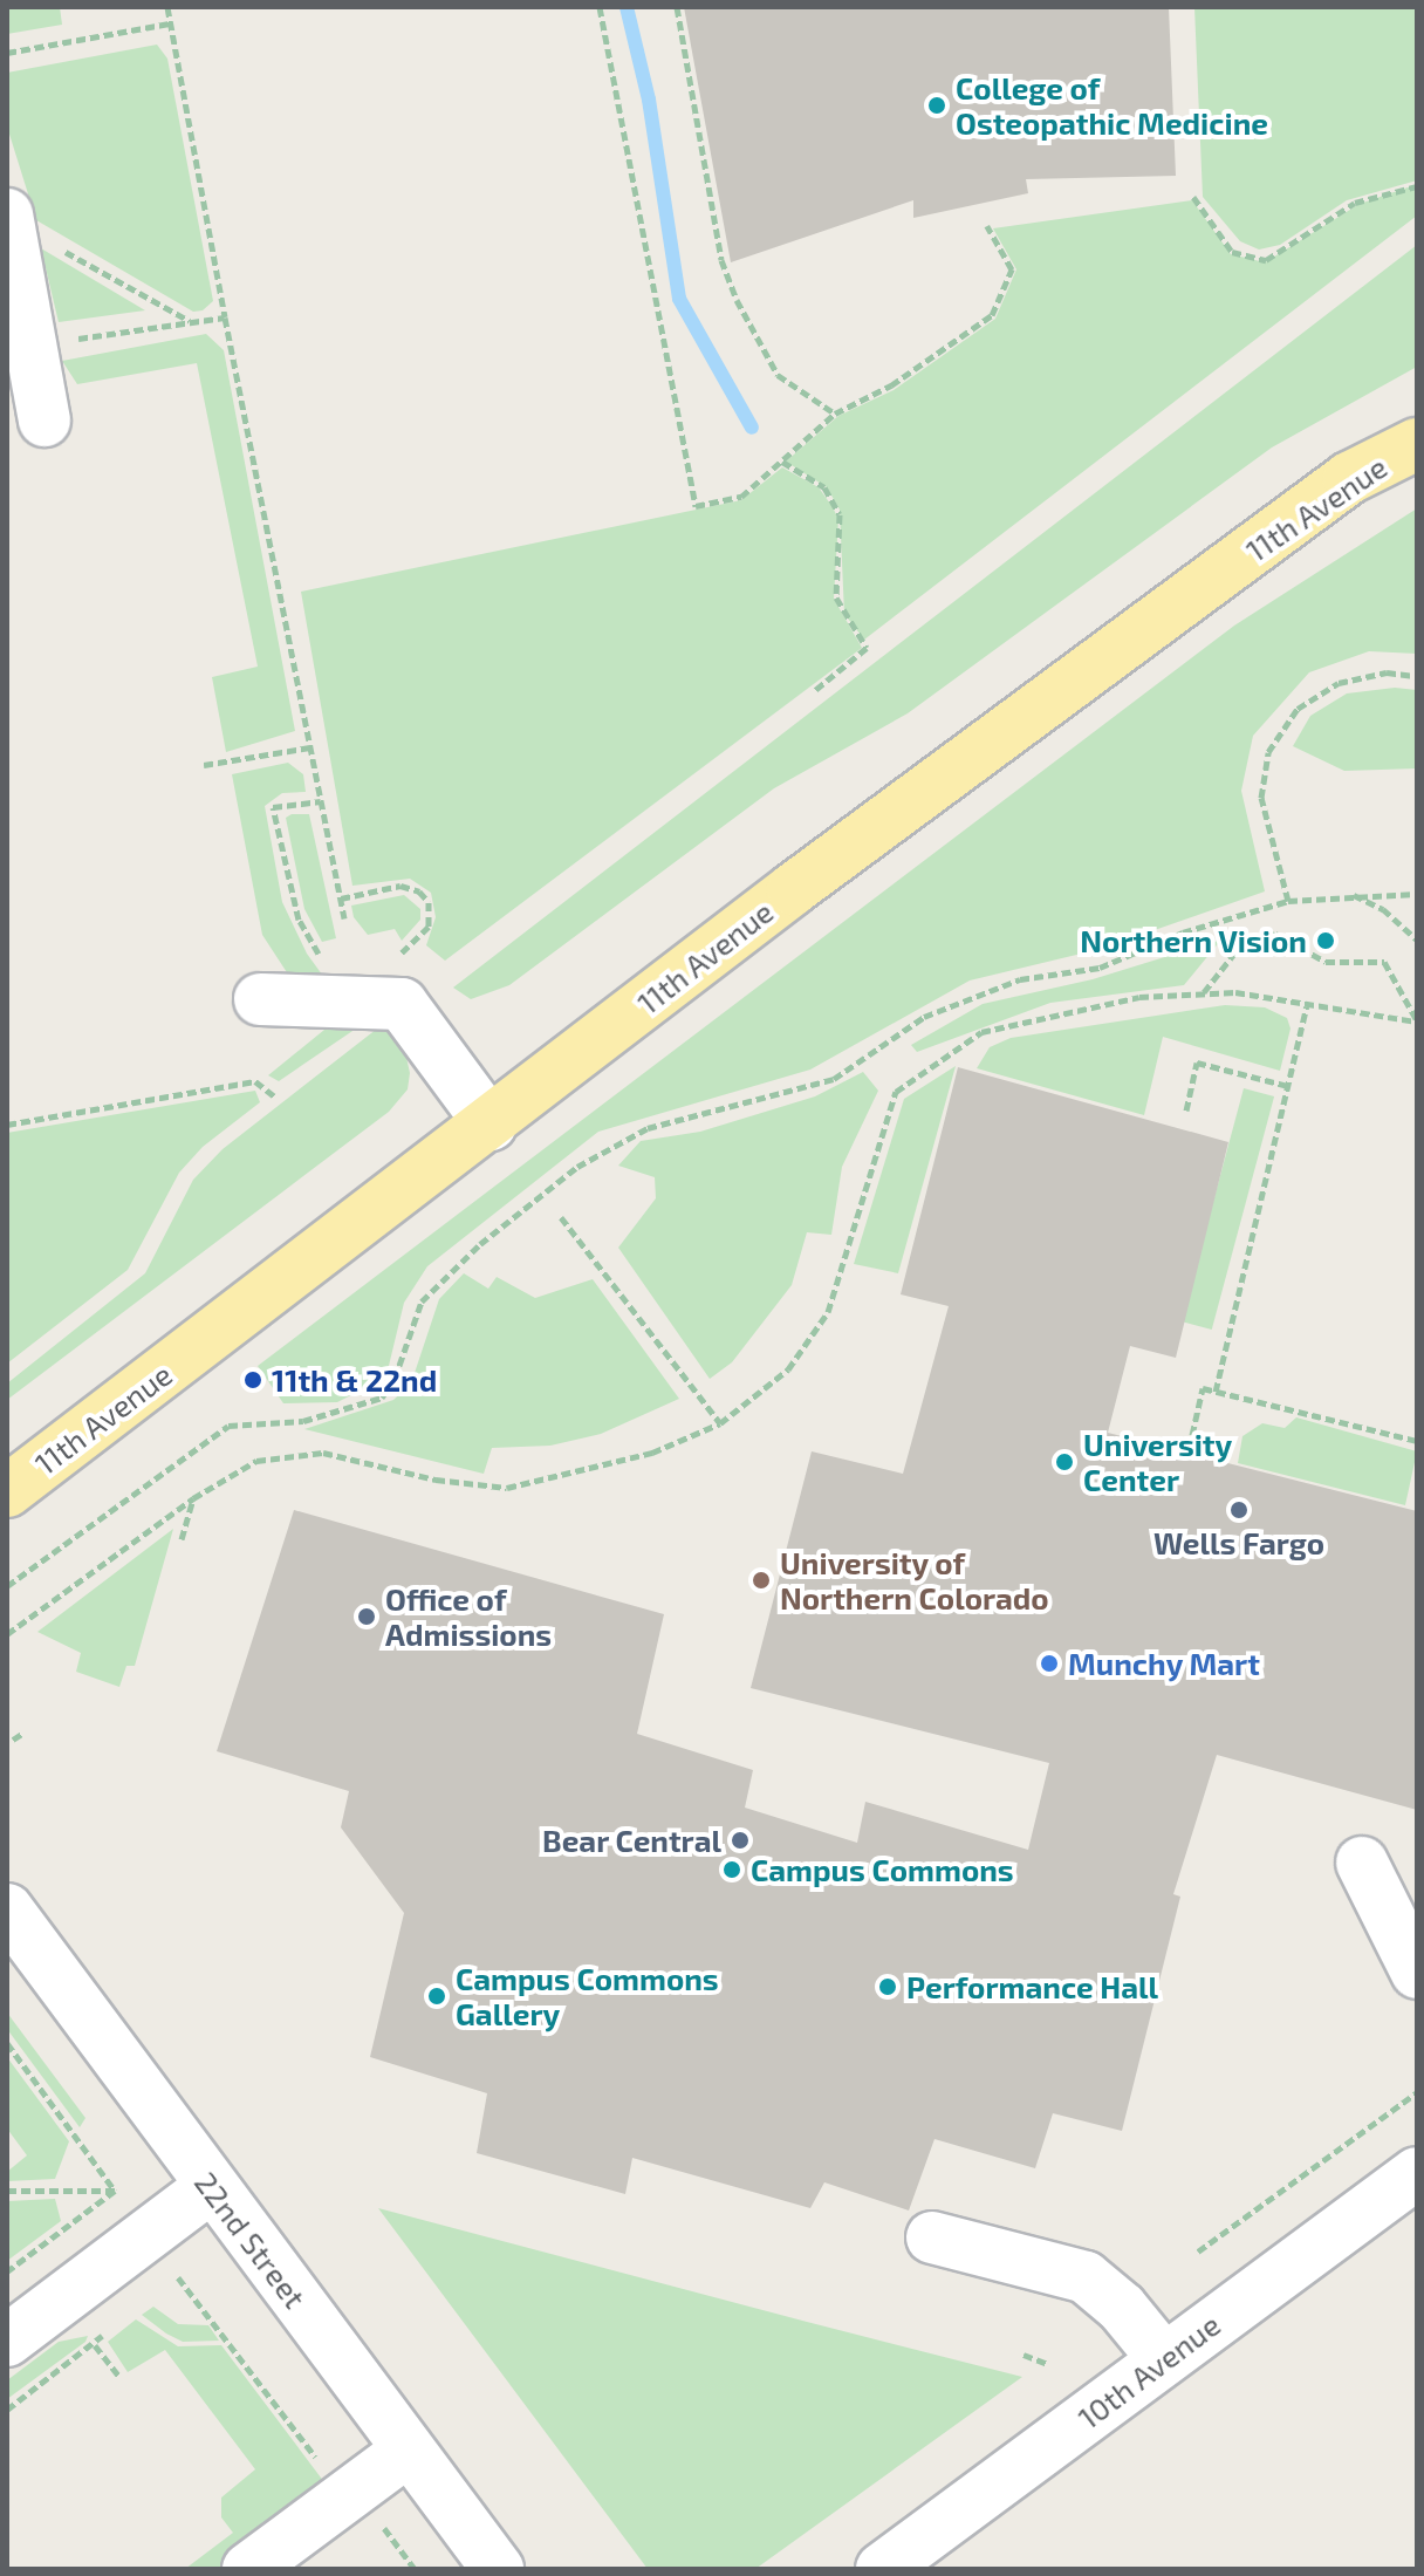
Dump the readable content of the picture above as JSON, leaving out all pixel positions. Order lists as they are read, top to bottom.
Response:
{
  "streets": {
    "main road": ["11th Avenue"],
    "street": ["22nd Street", "10th Avenue"]
  },
  "places": [
    "College of Osteopathic Medicine",
    "Northern Vision",
    "11th & 22nd",
    "University Center",
    "Wells Fargo",
    "University of Northern Colorado",
    "Office of Admissions",
    "Munchy Mart",
    "Bear Central",
    "Campus Commons",
    "Performance Hall",
    "Campus Commons Gallery"
  ]
}
